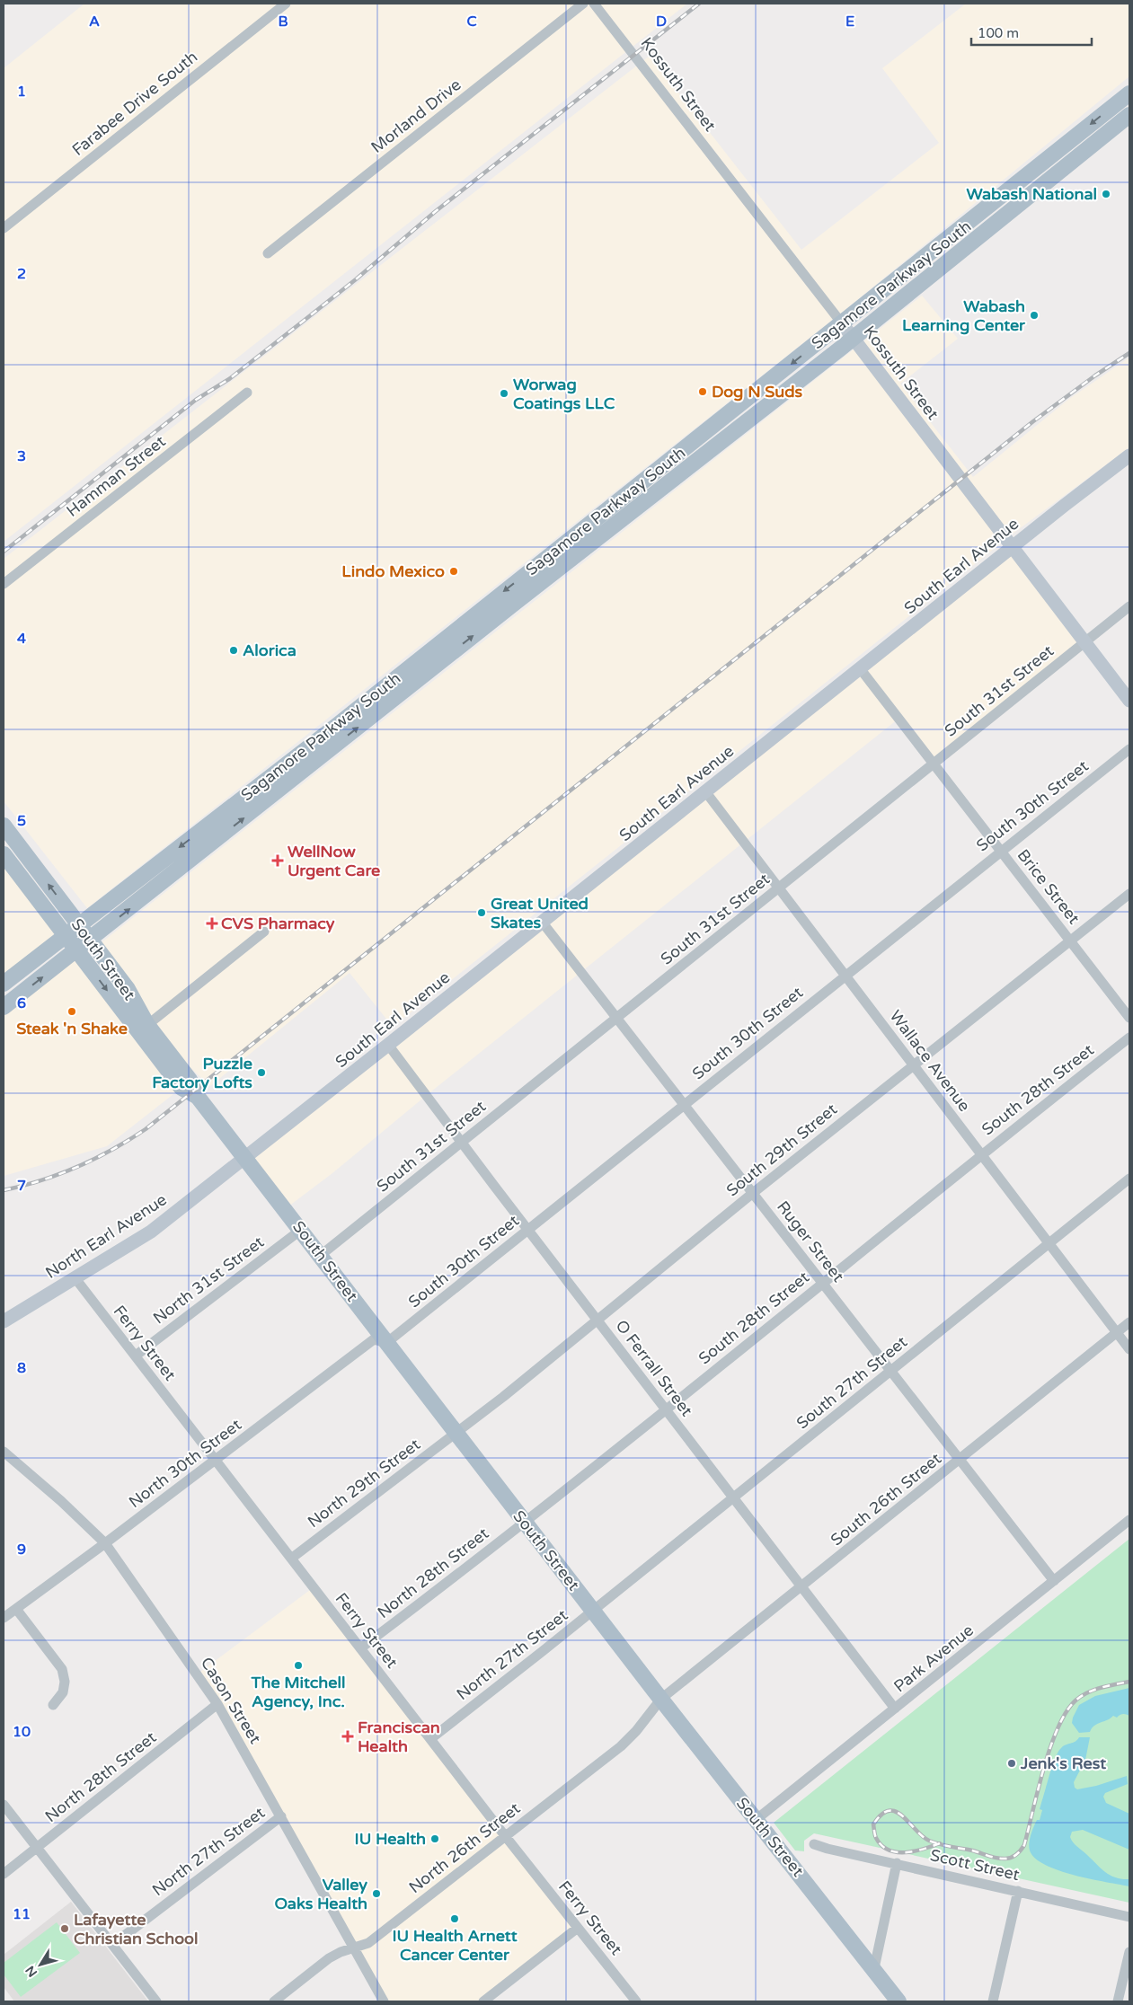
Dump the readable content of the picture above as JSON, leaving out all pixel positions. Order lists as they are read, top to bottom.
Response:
{
  "streets": {
    "main road": ["Sagamore Parkway South", "South Street"],
    "street": [
      "Kossuth Street",
      "Farabee Drive South",
      "Morland Drive",
      "Hamman Street",
      "South Earl Avenue",
      "South 31st Street",
      "South 30th Street",
      "Brice Street",
      "Wallace Avenue",
      "South 28th Street",
      "South 29th Street",
      "North Earl Avenue",
      "Ruger Street",
      "North 31st Street",
      "Ferry Street",
      "O Ferrall Street",
      "South 27th Street",
      "North 30th Street",
      "North 29th Street",
      "South 26th Street",
      "North 28th Street",
      "North 27th Street",
      "Park Avenue",
      "Cason Street",
      "North 26th Street",
      "Scott Street"
    ]
  },
  "crossings": [
    ["Kossuth Street", "Sagamore Parkway South"],
    ["Kossuth Street", "South Earl Avenue"],
    ["Kossuth Street", "South 31st Street"],
    ["Sagamore Parkway South", "South Street"],
    ["South Earl Avenue", "Brice Street"],
    ["South Earl Avenue", "South Street"],
    ["South Earl Avenue", "Wallace Avenue"],
    ["South Earl Avenue", "North Earl Avenue"],
    ["South Earl Avenue", "Ruger Street"],
    ["South Earl Avenue", "O Ferrall Street"],
    ["South 31st Street", "Brice Street"],
    ["South 31st Street", "South Street"],
    ["South 31st Street", "Wallace Avenue"],
    ["South 31st Street", "Ruger Street"],
    ["South 31st Street", "O Ferrall Street"],
    ["South 30th Street", "Brice Street"],
    ["South 30th Street", "South Street"],
    ["South 30th Street", "Wallace Avenue"],
    ["South 30th Street", "Ruger Street"],
    ["South 30th Street", "O Ferrall Street"],
    ["South 30th Street", "North 30th Street"],
    ["Brice Street", "South 29th Street"],
    ["South Street", "South 28th Street"],
    ["South Street", "South 29th Street"],
    ["South Street", "North Earl Avenue"],
    ["South Street", "North 31st Street"],
    ["South Street", "South 27th Street"],
    ["South Street", "North 30th Street"],
    ["South Street", "North 29th Street"],
    ["South Street", "South 26th Street"],
    ["South Street", "North 28th Street"],
    ["South Street", "North 27th Street"],
    ["South Street", "Park Avenue"],
    ["South Street", "North 26th Street"],
    ["Wallace Avenue", "South 28th Street"],
    ["Wallace Avenue", "South 29th Street"],
    ["Wallace Avenue", "South 27th Street"],
    ["Wallace Avenue", "South 26th Street"],
    ["South 28th Street", "Ruger Street"],
    ["South 28th Street", "O Ferrall Street"],
    ["South 28th Street", "North 28th Street"],
    ["South 29th Street", "Ruger Street"],
    ["South 29th Street", "O Ferrall Street"],
    ["South 29th Street", "North 29th Street"],
    ["North Earl Avenue", "Ferry Street"],
    ["Ruger Street", "South 27th Street"],
    ["Ruger Street", "South 26th Street"],
    ["Ruger Street", "Park Avenue"],
    ["North 31st Street", "Ferry Street"],
    ["Ferry Street", "North 30th Street"],
    ["Ferry Street", "North 29th Street"],
    ["Ferry Street", "North 28th Street"],
    ["Ferry Street", "North 27th Street"],
    ["Ferry Street", "North 26th Street"],
    ["O Ferrall Street", "South 27th Street"],
    ["O Ferrall Street", "South 26th Street"],
    ["O Ferrall Street", "Park Avenue"],
    ["South 27th Street", "North 27th Street"],
    ["North 30th Street", "Cason Street"],
    ["South 26th Street", "North 26th Street"],
    ["North 28th Street", "Cason Street"],
    ["North 27th Street", "Cason Street"],
    ["Cason Street", "North 26th Street"]
  ],
  "places": {
    "other": [
      "Wabash National",
      "Wabash Learning Center",
      "Dog N Suds",
      "Worwag Coatings LLC",
      "Lindo Mexico",
      "Alorica",
      "Great United Skates",
      "Steak 'n Shake",
      "Puzzle Factory Lofts",
      "The Mitchell Agency, Inc.",
      "Jenk's Rest",
      "IU Health",
      "Valley Oaks Health",
      "IU Health Arnett Cancer Center",
      "Lafayette Christian School"
    ],
    "health": ["WellNow Urgent Care", "CVS Pharmacy", "Franciscan Health"]
  },
  "scale_bar": "100 m",
  "north": "bottom left",
  "grid": {
    "columns": [
      "A",
      "B",
      "C",
      "D",
      "E"
    ],
    "rows": [
      "1",
      "2",
      "3",
      "4",
      "5",
      "6",
      "7",
      "8",
      "9",
      "10",
      "11"
    ]
  }
}
